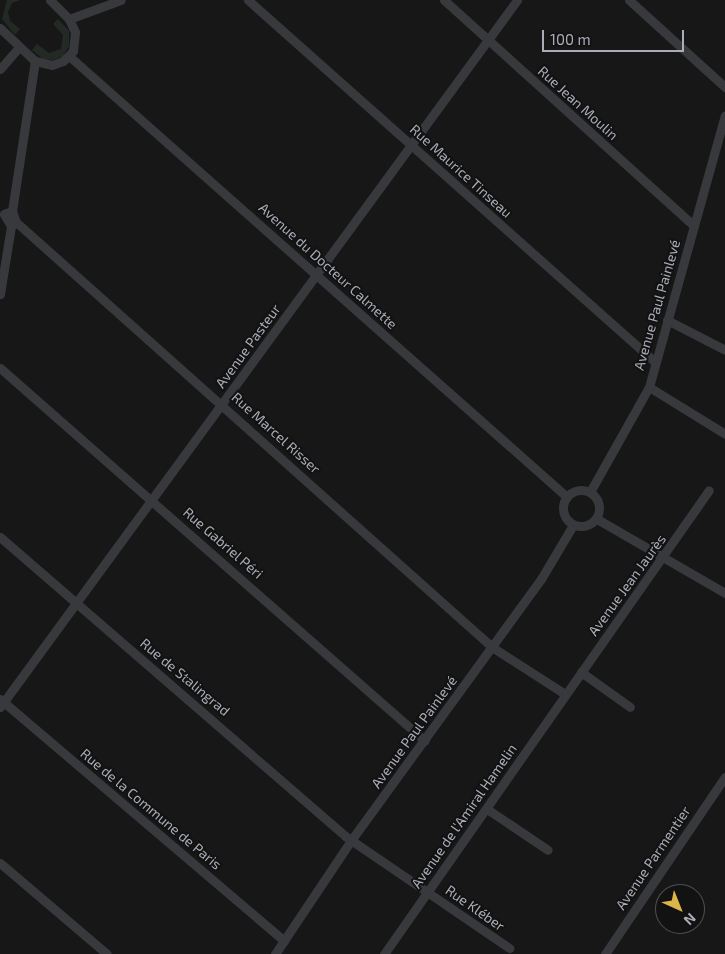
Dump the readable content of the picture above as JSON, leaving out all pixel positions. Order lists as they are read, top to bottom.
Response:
{
  "streets": {
    "street": [
      "Rue Jean Moulin",
      "Rue Maurice Tinseau",
      "Avenue du Docteur Calmette",
      "Avenue Paul Painlevé",
      "Avenue Pasteur",
      "Rue Marcel Risser",
      "Rue Gabriel Péri",
      "Avenue Jean Jaurès",
      "Rue de Stalingrad",
      "Rue de la Commune de Paris",
      "Avenue de l'Amiral Hamelin",
      "Avenue Parmentier",
      "Rue Kléber"
    ]
  },
  "crossings": [
    ["Rue Jean Moulin", "Avenue Paul Painlevé"],
    ["Rue Jean Moulin", "Avenue Pasteur"],
    ["Rue Maurice Tinseau", "Avenue Paul Painlevé"],
    ["Rue Maurice Tinseau", "Avenue Pasteur"],
    ["Avenue du Docteur Calmette", "Avenue Paul Painlevé"],
    ["Avenue du Docteur Calmette", "Avenue Pasteur"],
    ["Avenue Paul Painlevé", "Rue Marcel Risser"],
    ["Avenue Paul Painlevé", "Rue Gabriel Péri"],
    ["Avenue Paul Painlevé", "Rue de Stalingrad"],
    ["Avenue Paul Painlevé", "Rue de la Commune de Paris"],
    ["Avenue Paul Painlevé", "Rue Kléber"],
    ["Avenue Pasteur", "Rue Marcel Risser"],
    ["Avenue Pasteur", "Rue Gabriel Péri"],
    ["Avenue Pasteur", "Rue de Stalingrad"],
    ["Avenue Pasteur", "Rue de la Commune de Paris"],
    ["Rue Marcel Risser", "Avenue Jean Jaurès"],
    ["Rue Marcel Risser", "Avenue de l'Amiral Hamelin"],
    ["Avenue Jean Jaurès", "Avenue de l'Amiral Hamelin"],
    ["Rue de Stalingrad", "Rue Kléber"],
    ["Avenue de l'Amiral Hamelin", "Rue Kléber"]
  ],
  "scale_bar": "100 m",
  "north": "bottom right"
}
